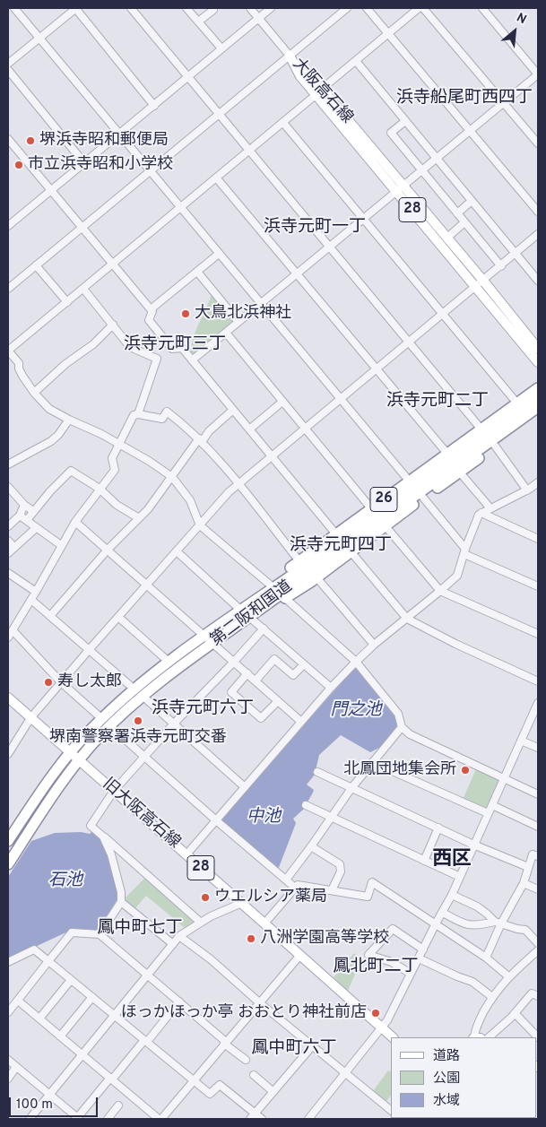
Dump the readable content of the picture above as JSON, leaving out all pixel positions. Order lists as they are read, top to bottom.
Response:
{
  "streets": {
    "highway": ["26", "第二阪和国道"],
    "main road": ["大阪高石線", "28", "旧大阪高石線"]
  },
  "crossings": [
    ["26", "第二阪和国道"],
    ["第二阪和国道", "旧大阪高石線"]
  ],
  "districts": [
    "浜寺船尾町西四丁",
    "浜寺元町一丁",
    "浜寺元町三丁",
    "浜寺元町二丁",
    "浜寺元町四丁",
    "浜寺元町六丁",
    "西区",
    "鳳中町七丁",
    "鳳北町二丁",
    "鳳中町六丁"
  ],
  "water": ["門之池", "中池", "石池"],
  "places": [
    "堺浜寺昭和郵便局",
    "市立浜寺昭和小学校",
    "大鳥北浜神社",
    "寿し太郎",
    "堺南警察署浜寺元町交番",
    "北鳳団地集会所",
    "ウエルシア薬局",
    "八洲学園高等学校",
    "ほっかほっか亭 おおとり神社前店"
  ],
  "legend": ["道路", "公園", "水域"],
  "scale_bar": "100 m",
  "north": "top right"
}
